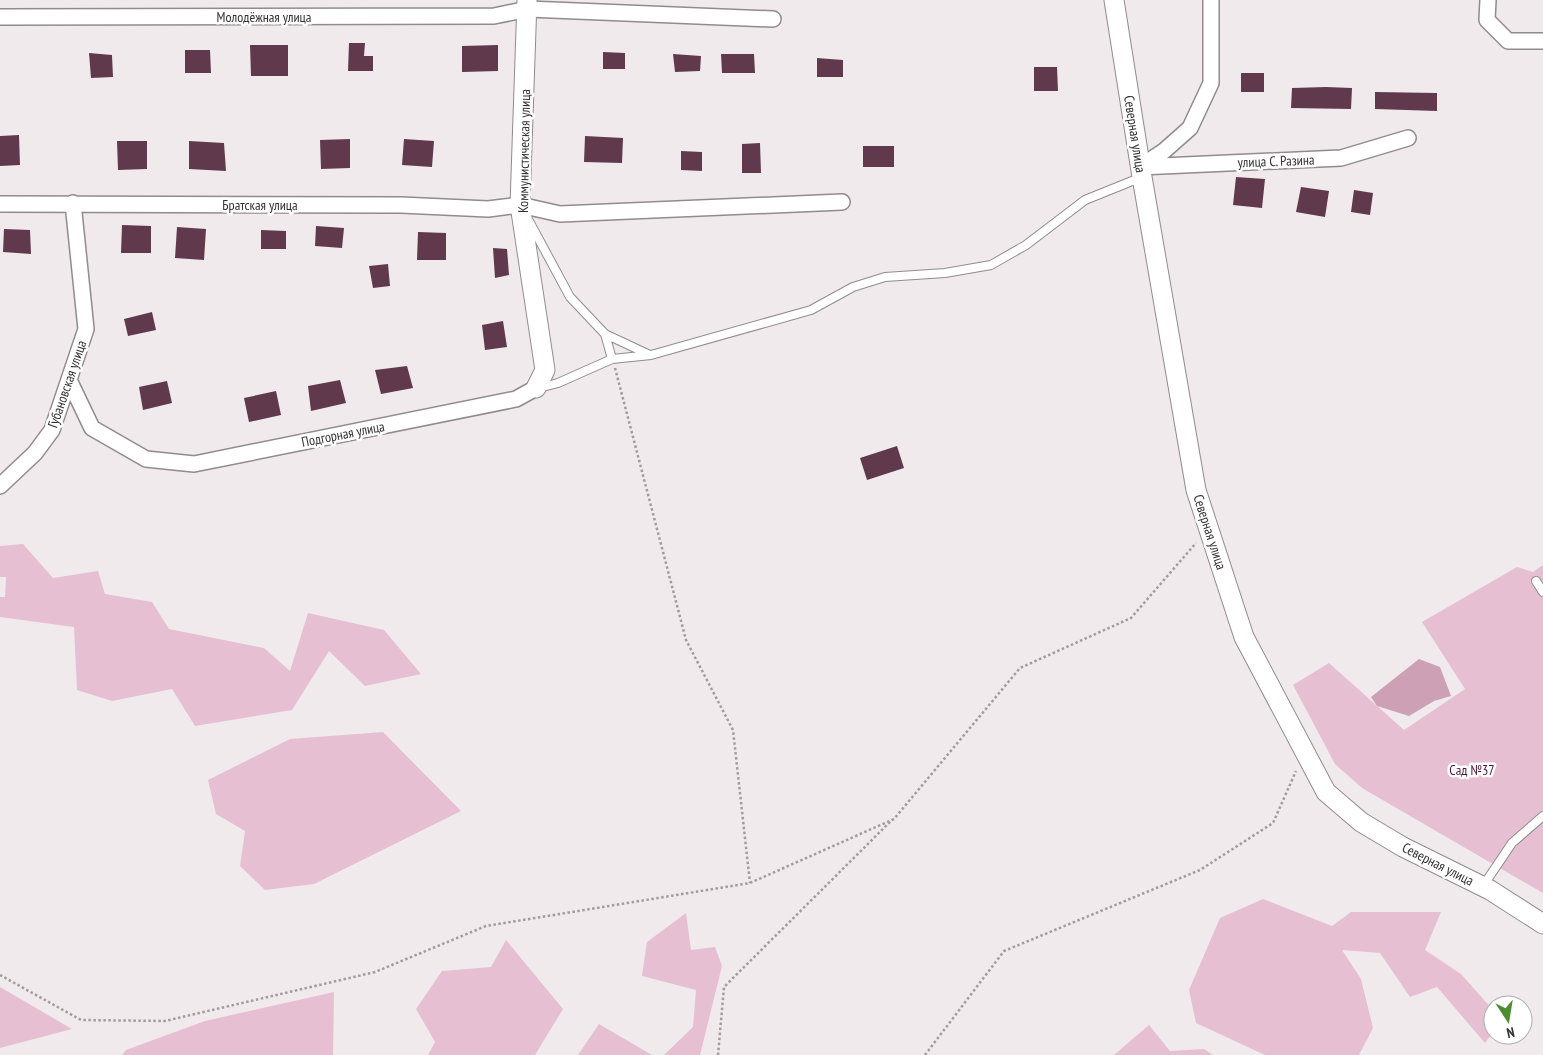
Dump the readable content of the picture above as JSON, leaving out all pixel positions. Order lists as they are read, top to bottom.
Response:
{
  "streets": {
    "street": [
      "Молодёжная улица",
      "Северная улица",
      "Коммунистическая улица",
      "улица С. Разина",
      "Братская улица",
      "Губановская улица",
      "Подгорная улица"
    ]
  },
  "crossings": [
    ["Молодёжная улица", "Коммунистическая улица"],
    ["Северная улица", "улица С. Разина"],
    ["Коммунистическая улица", "Братская улица"],
    ["Коммунистическая улица", "Подгорная улица"],
    ["Братская улица", "Губановская улица"],
    ["Губановская улица", "Подгорная улица"]
  ],
  "parks": ["Сад №37"],
  "north": "bottom"
}
